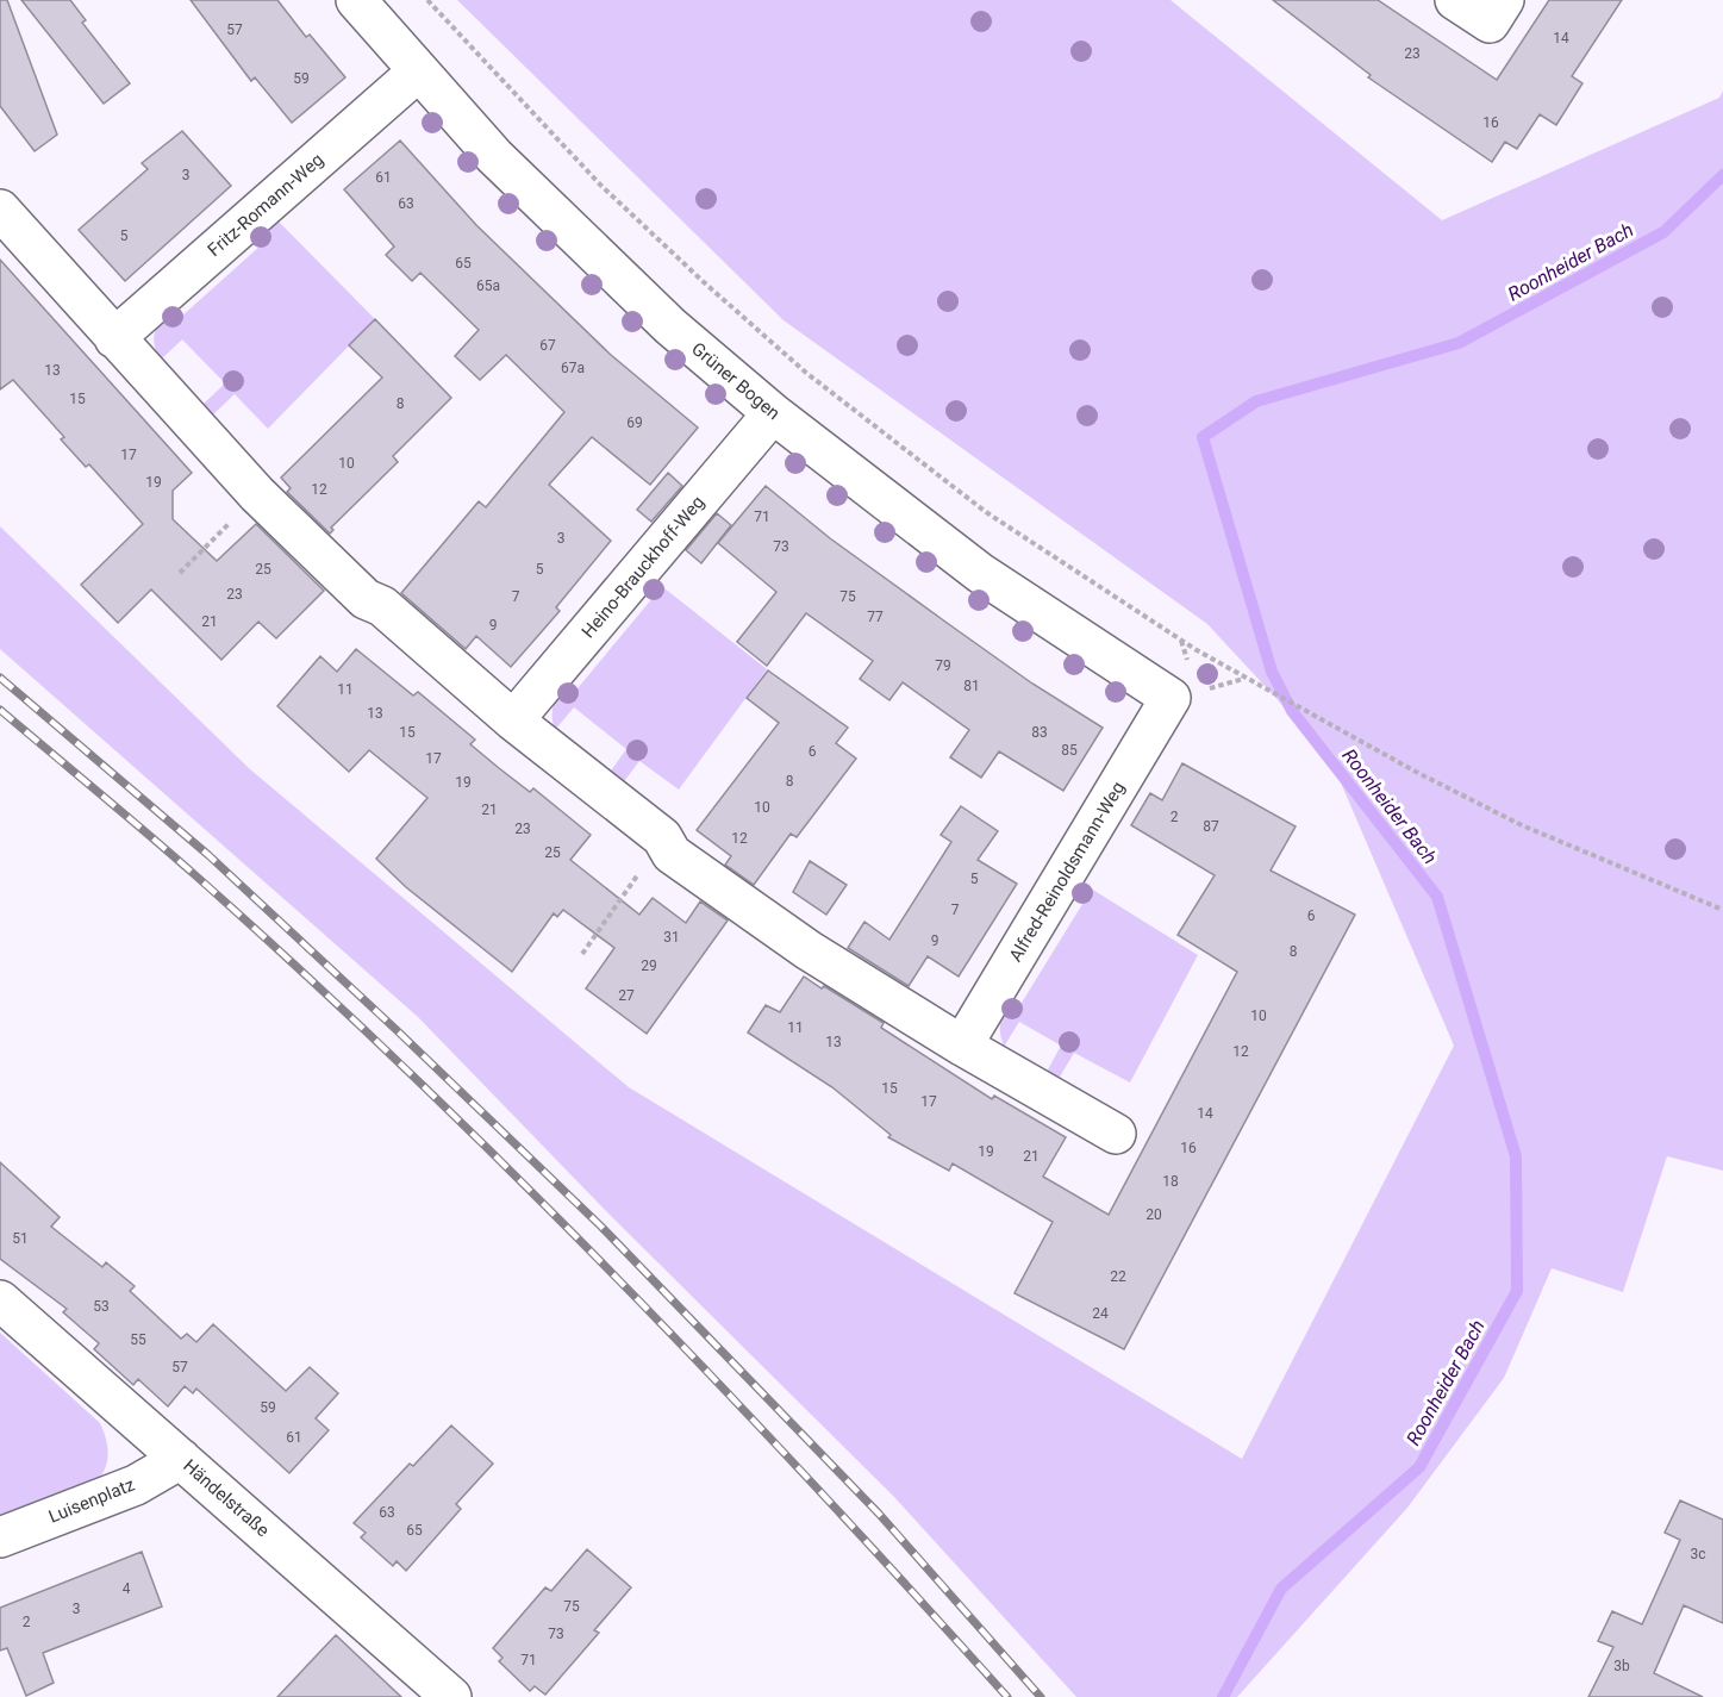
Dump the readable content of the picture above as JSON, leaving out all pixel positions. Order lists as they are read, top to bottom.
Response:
{
  "streets": {
    "street": [
      "Fritz-Romann-Weg",
      "Grüner Bogen",
      "Heino-Brauckhoff-Weg",
      "Alfred-Reinoldsmann-Weg",
      "Händelstraße",
      "Luisenplatz"
    ]
  },
  "crossings": [
    ["Fritz-Romann-Weg", "Grüner Bogen"],
    ["Grüner Bogen", "Heino-Brauckhoff-Weg"],
    ["Grüner Bogen", "Alfred-Reinoldsmann-Weg"],
    ["Händelstraße", "Luisenplatz"]
  ],
  "water": ["Roonheider Bach"],
  "house_numbers": [
    "57",
    "14",
    "23",
    "59",
    "16",
    "3",
    "61",
    "63",
    "5",
    "65",
    "65a",
    "67",
    "67a",
    "13",
    "15",
    "8",
    "69",
    "17",
    "10",
    "19",
    "12",
    "71",
    "3",
    "73",
    "25",
    "5",
    "23",
    "7",
    "75",
    "77",
    "21",
    "9",
    "79",
    "81",
    "11",
    "13",
    "15",
    "83",
    "85",
    "6",
    "17",
    "8",
    "19",
    "10",
    "21",
    "2",
    "87",
    "23",
    "12",
    "25",
    "5",
    "7",
    "6",
    "31",
    "9",
    "8",
    "29",
    "27",
    "10",
    "11",
    "13",
    "12",
    "15",
    "17",
    "14",
    "16",
    "19",
    "21",
    "18",
    "20",
    "51",
    "22",
    "53",
    "24",
    "55",
    "57",
    "59",
    "61",
    "63",
    "65",
    "3c",
    "4",
    "75",
    "3",
    "2",
    "73",
    "71",
    "3b"
  ]
}
